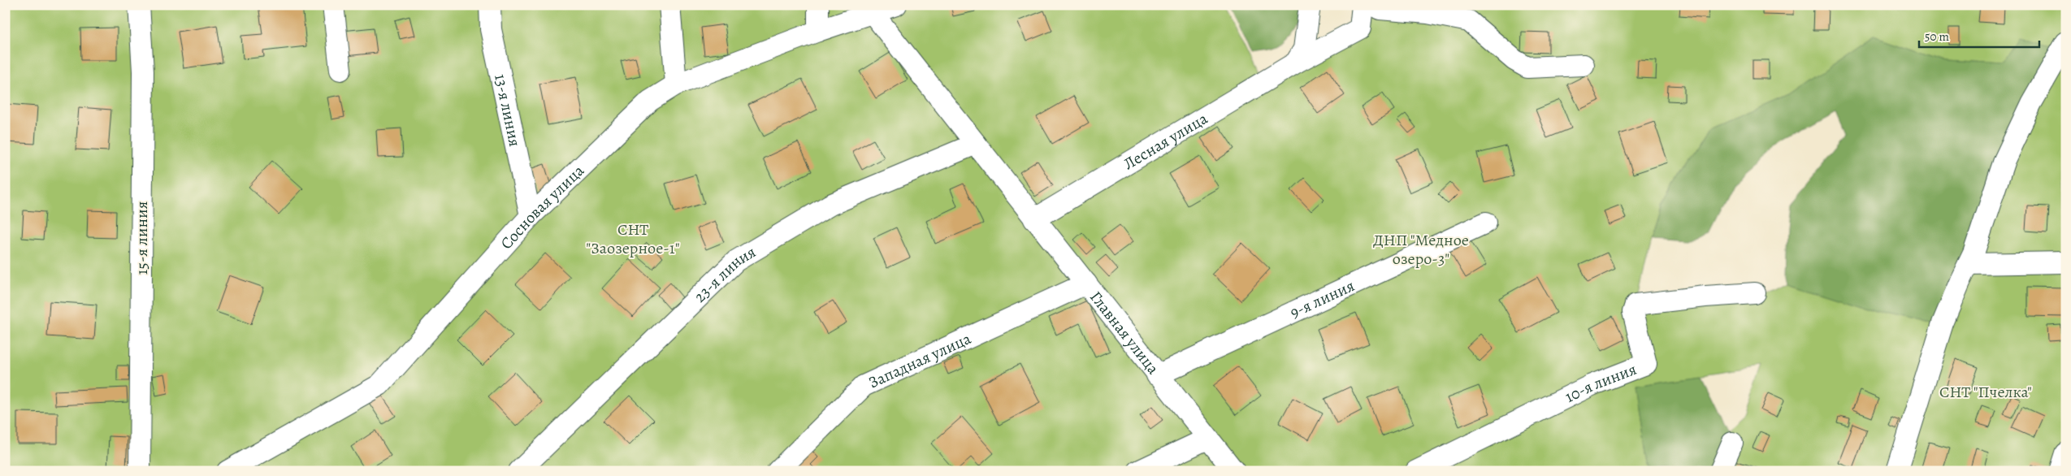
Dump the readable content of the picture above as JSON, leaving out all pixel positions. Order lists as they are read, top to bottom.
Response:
{
  "streets": {
    "street": [
      "13-я линия",
      "Лесная улица",
      "Сосновая улица",
      "15-я линия",
      "23-я линия",
      "9-я линия",
      "Главная улица",
      "Западная улица",
      "10-я линия"
    ]
  },
  "crossings": [
    ["13-я линия", "Сосновая улица"],
    ["Лесная улица", "Главная улица"],
    ["Сосновая улица", "Главная улица"],
    ["23-я линия", "Главная улица"],
    ["9-я линия", "Главная улица"],
    ["Главная улица", "Западная улица"]
  ],
  "parks": ["СНТ \"Заозерное-1\"", "ДНП \"Медное озеро-3\"", "СНТ \"Пчелка\""],
  "scale_bar": "50 m"
}
